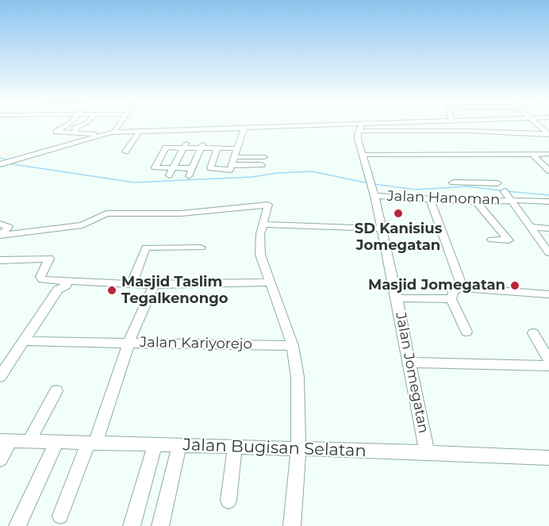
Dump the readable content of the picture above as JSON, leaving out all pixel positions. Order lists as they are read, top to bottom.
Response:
{
  "streets": {
    "street": [
      "Jalan Hanoman",
      "Jalan Kariyorejo",
      "Jalan Jomegatan",
      "Jalan Bugisan Selatan"
    ]
  },
  "crossings": [
    ["Jalan Hanoman", "Jalan Jomegatan"],
    ["Jalan Jomegatan", "Jalan Bugisan Selatan"]
  ],
  "places": ["SD Kanisius Jomegatan", "Masjid Jomegatan", "Masjid Taslim Tegalkenongo"]
}
